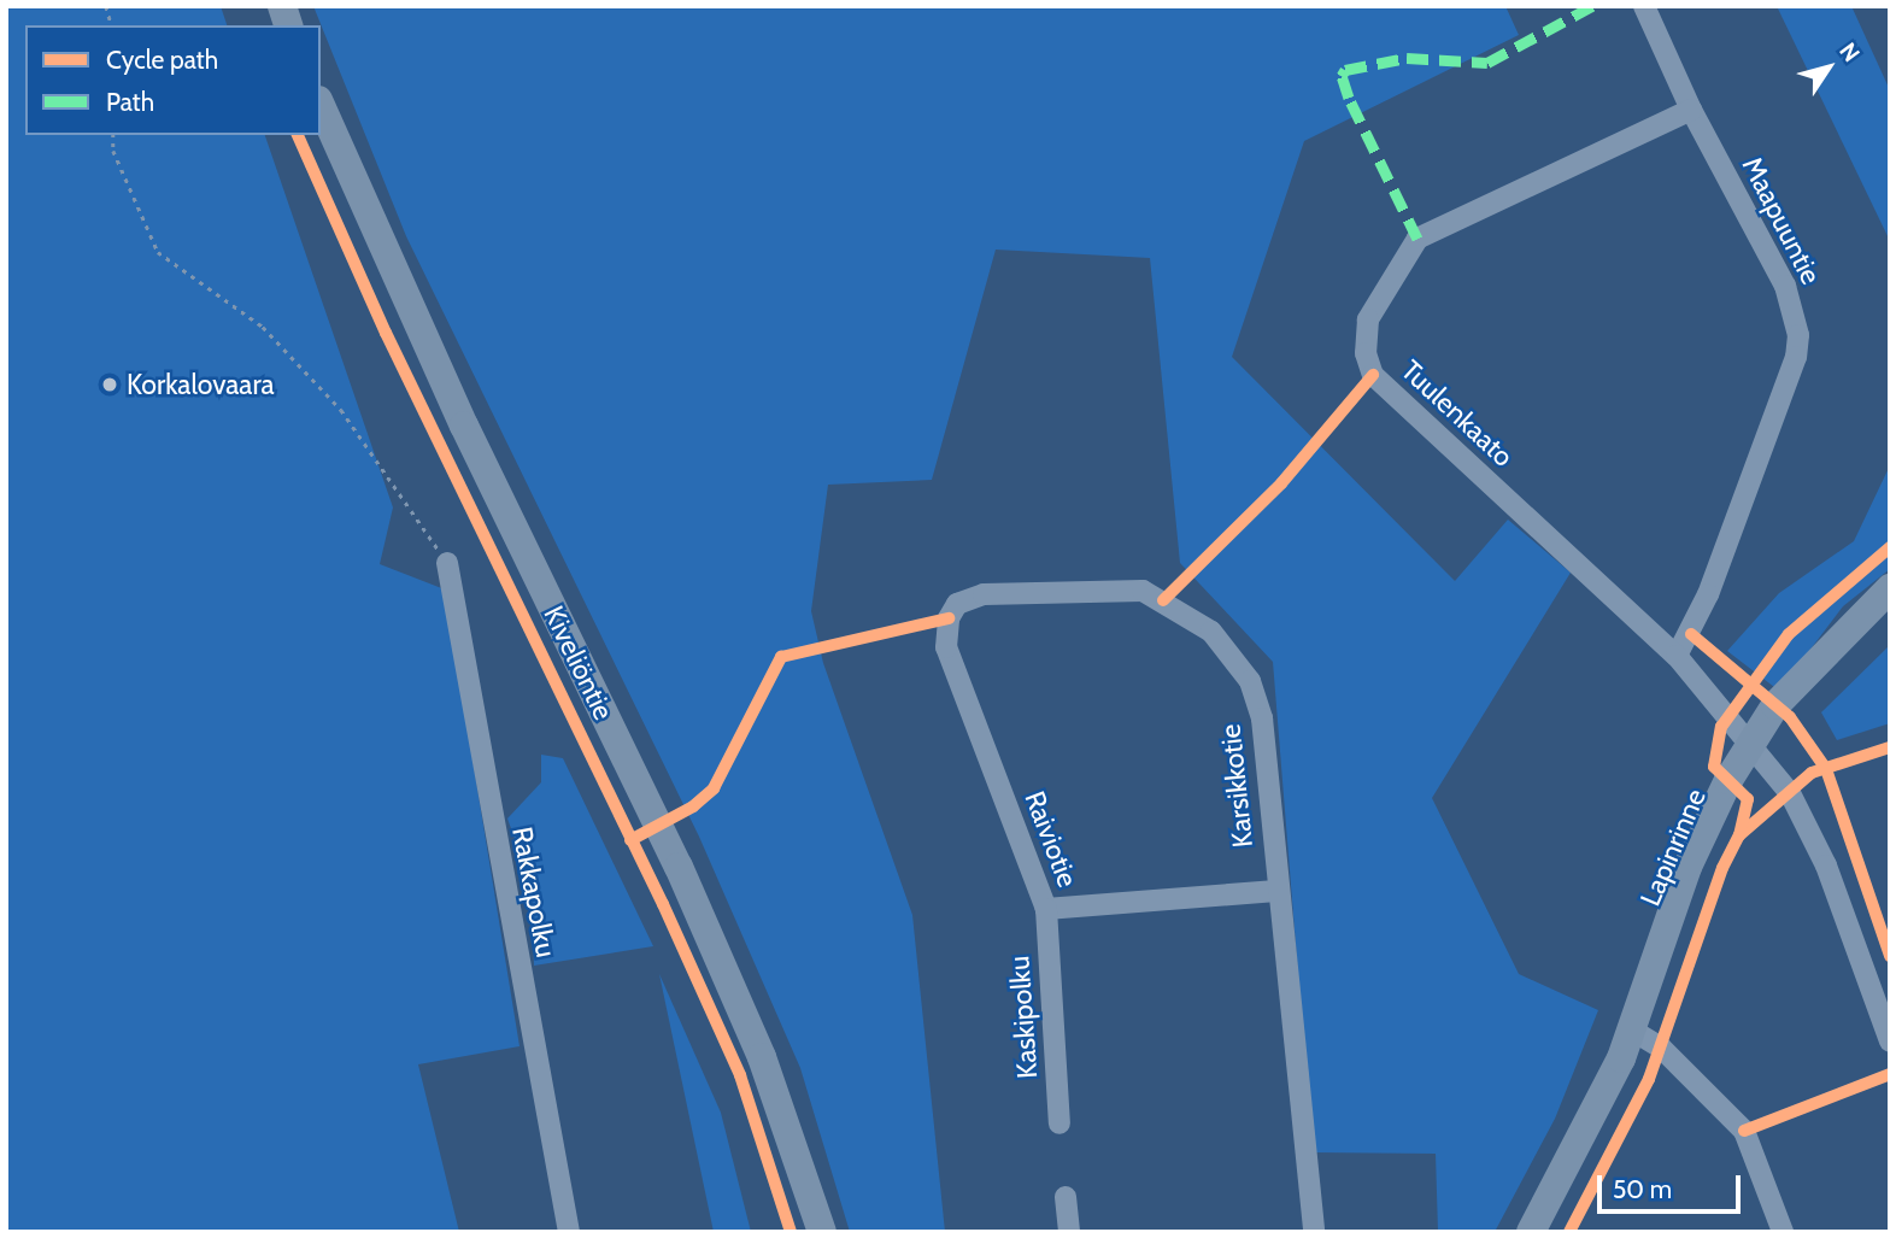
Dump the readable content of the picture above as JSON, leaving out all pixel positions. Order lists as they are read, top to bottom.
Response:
{
  "streets": {
    "street": [
      "Maapuuntie",
      "Tuulenkaato",
      "Kiveliöntie",
      "Karsikkotie",
      "Raiviotie",
      "Lapinrinne",
      "Rakkapolku",
      "Kaskipolku"
    ]
  },
  "crossings": [
    ["Maapuuntie", "Tuulenkaato"],
    ["Tuulenkaato", "Lapinrinne"],
    ["Karsikkotie", "Raiviotie"],
    ["Raiviotie", "Kaskipolku"]
  ],
  "places": ["Korkalovaara"],
  "legend": ["Cycle path", "Path"],
  "scale_bar": "50 m",
  "north": "top right"
}
